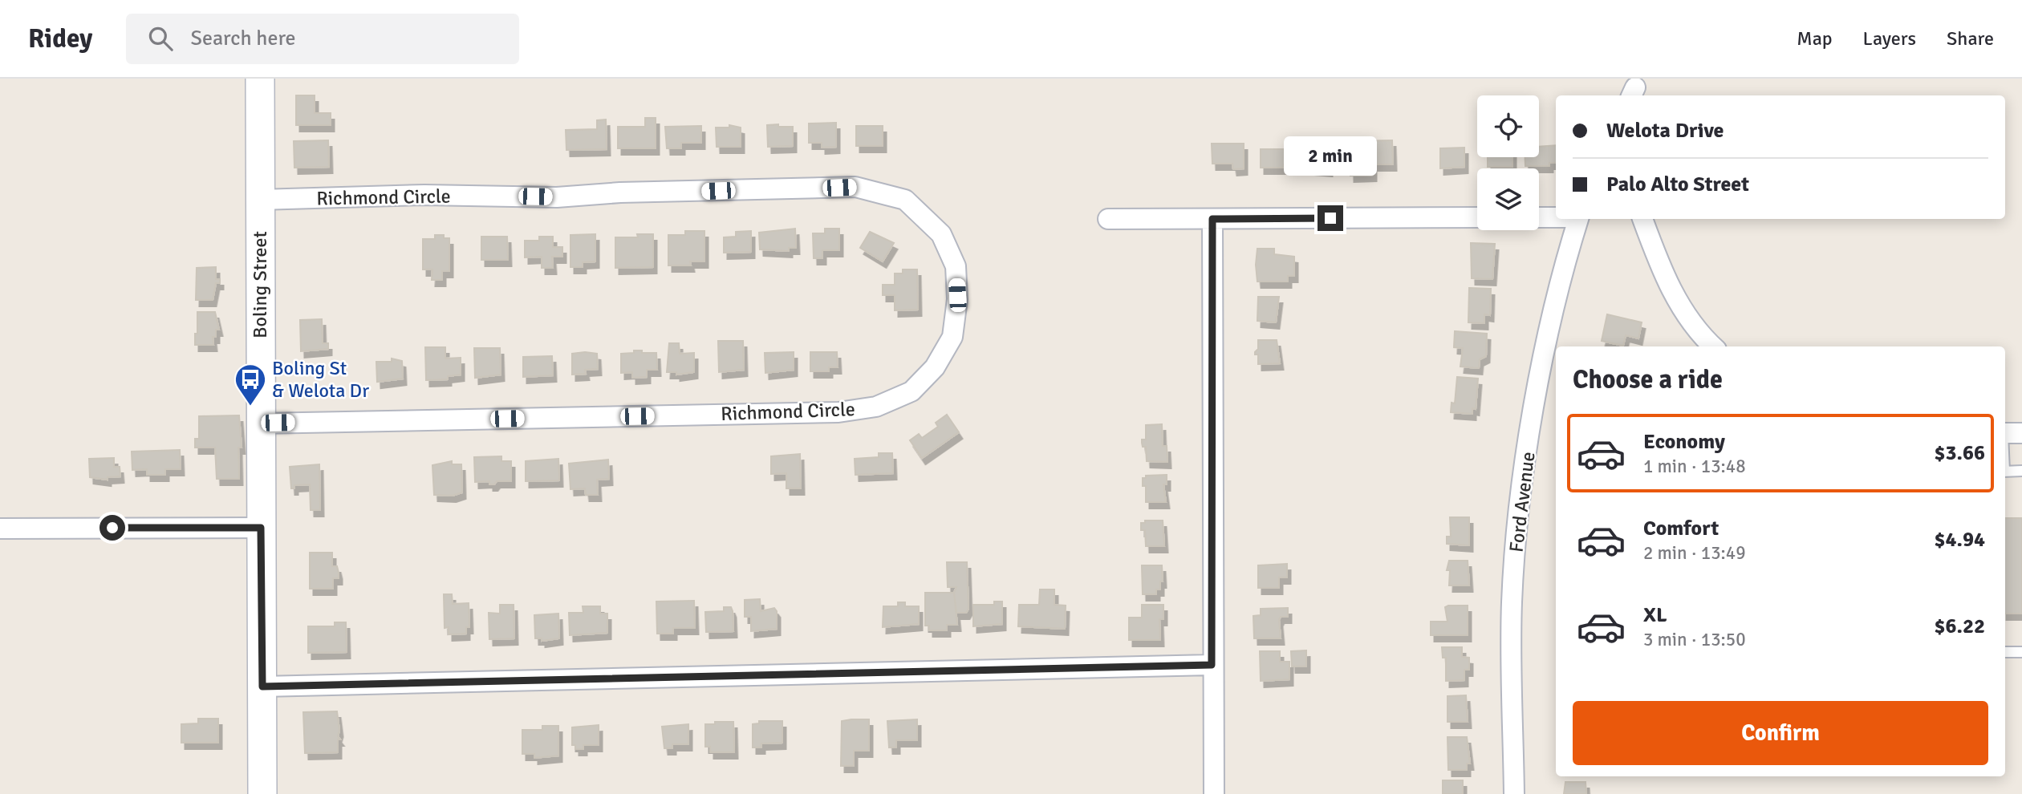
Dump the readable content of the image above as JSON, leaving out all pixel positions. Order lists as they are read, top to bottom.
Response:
{
  "streets": {
    "street": ["Richmond Circle", "Boling Street", "Ford Avenue"]
  },
  "crossings": [
    ["Richmond Circle", "Boling Street"]
  ],
  "places": {
    "bus stop": ["Boling St & Welota Dr"]
  },
  "page": {
    "header": "Ridey",
    "search": "Search here",
    "nav": ["Map", "Layers", "Share"],
    "banner": ["Welota Drive", "Palo Alto Street"],
    "bubble": "2 min",
    "heading": "Choose a ride",
    "list": [
      {
        "name": "Economy",
        "note": "1 min · 13:48",
        "value": "$3.66"
      },
      {
        "name": "Comfort",
        "note": "2 min · 13:49",
        "value": "$4.94"
      },
      {
        "name": "XL",
        "note": "3 min · 13:50",
        "value": "$6.22"
      }
    ],
    "buttons": "Confirm"
  }
}
